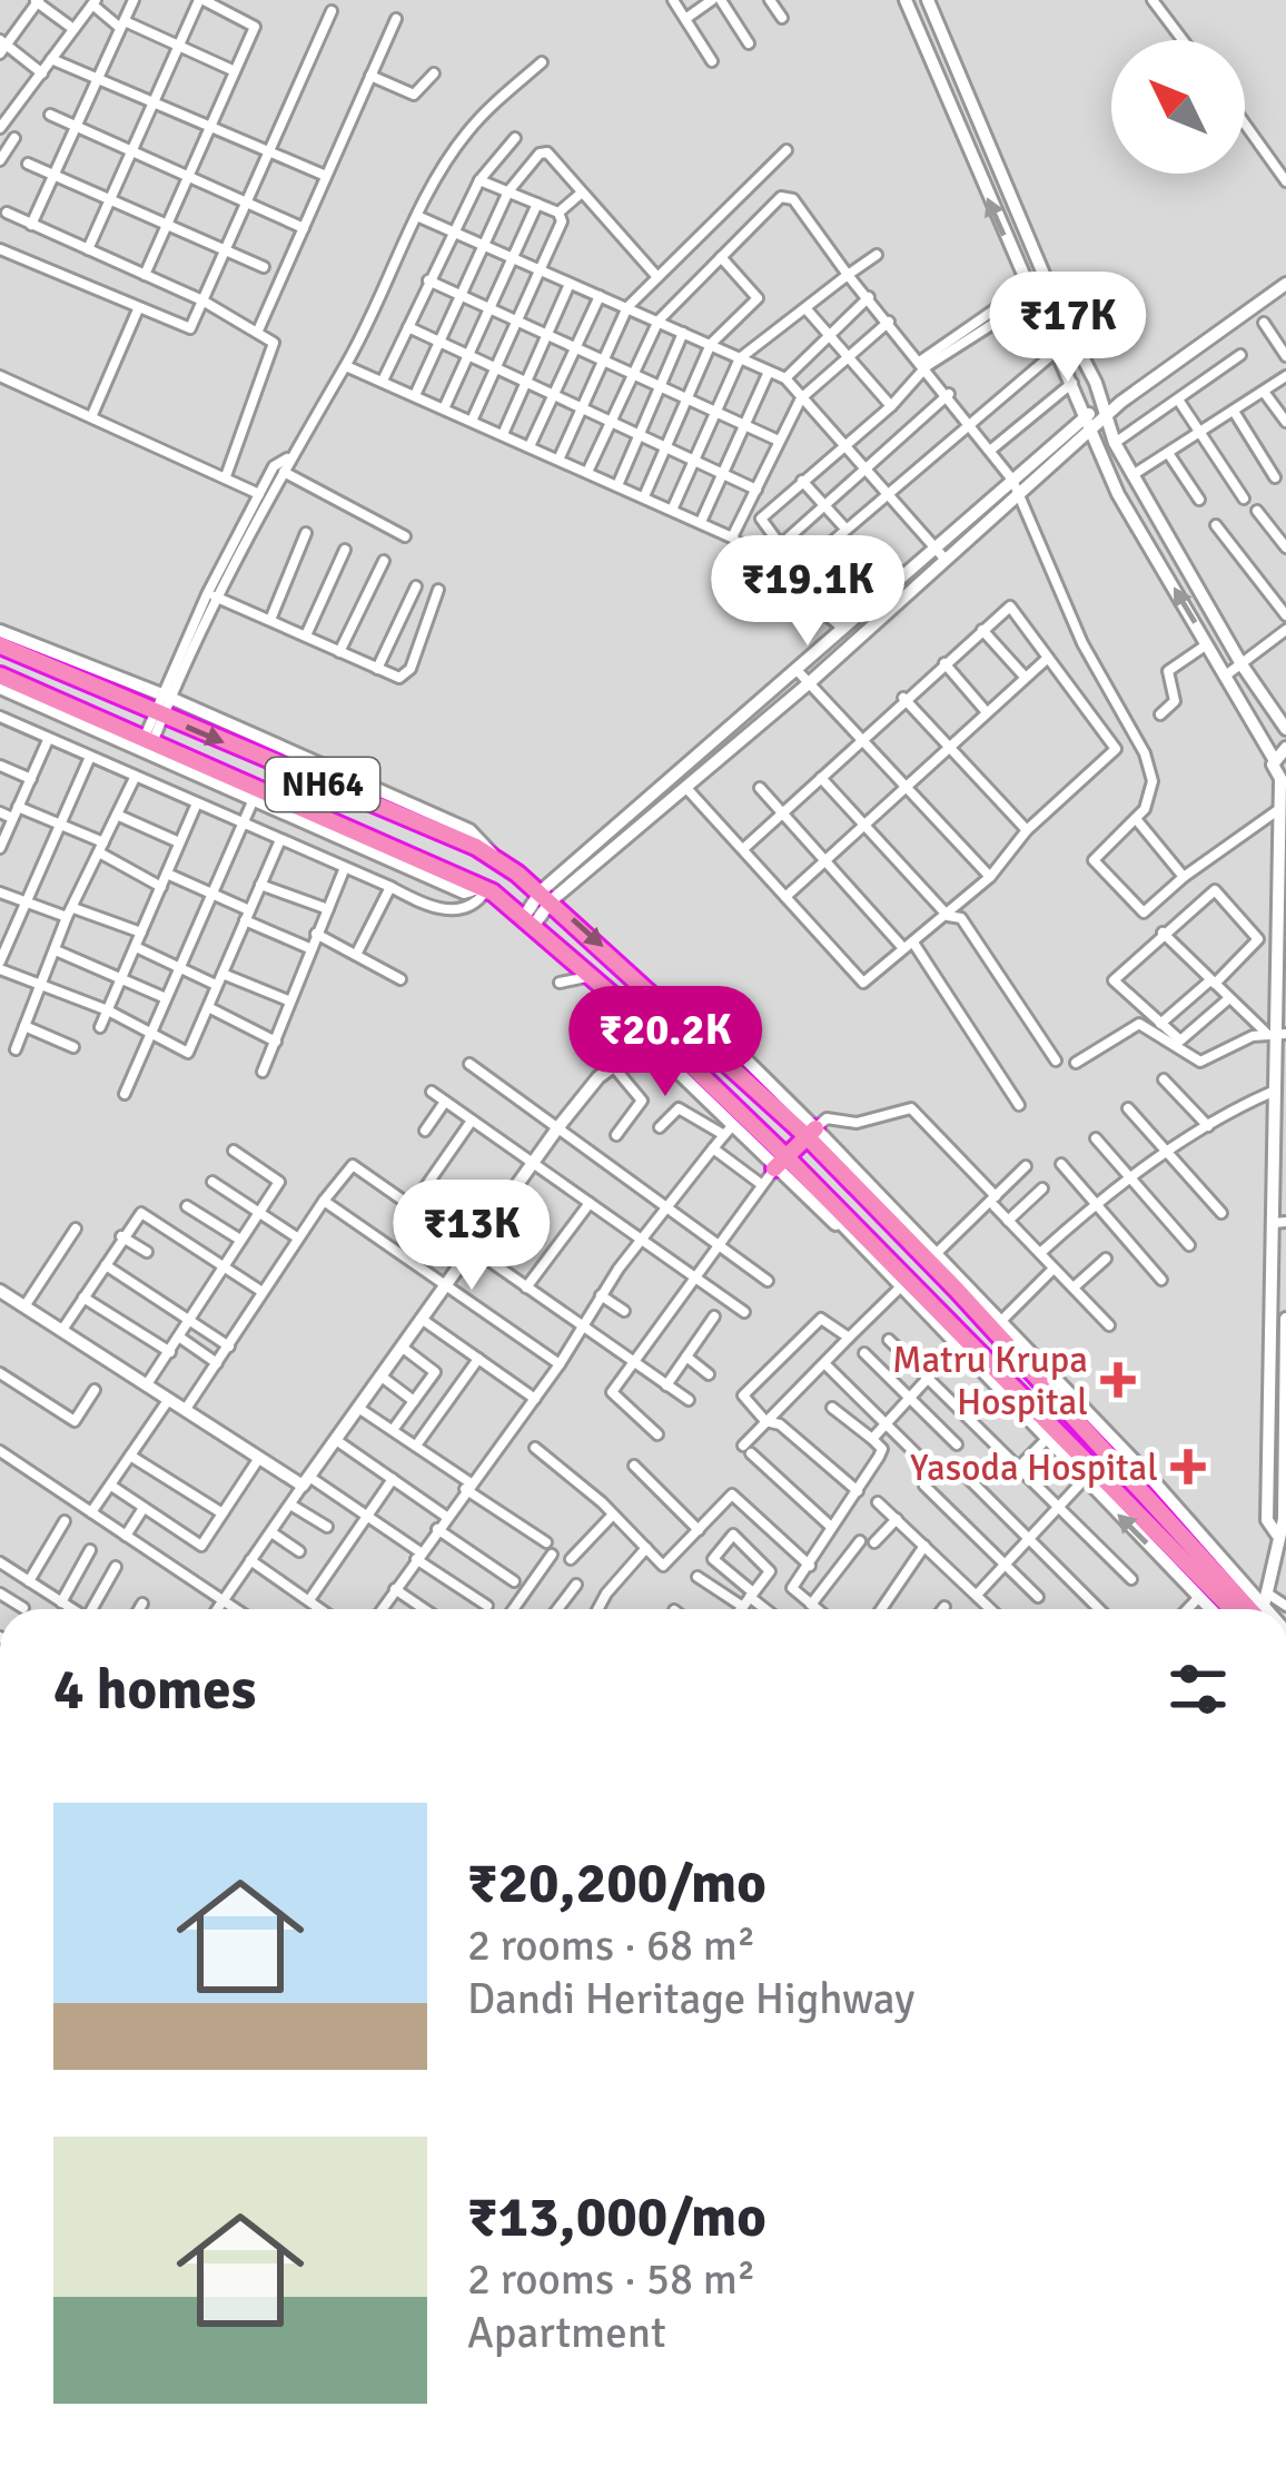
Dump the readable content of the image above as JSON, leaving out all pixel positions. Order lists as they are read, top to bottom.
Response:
{
  "streets": {
    "highway": ["NH64"]
  },
  "places": {
    "health": ["Matru Krupa Hospital", "Yasoda Hospital"]
  },
  "north": "top left",
  "page": {
    "price": [
      "₹17K",
      "₹19.1K",
      "₹20.2K",
      "₹13K"
    ],
    "heading": "4 homes",
    "list": [
      {
        "name": "₹20,200/mo",
        "note": "2 rooms · 68 m² · Dandi Heritage Highway"
      },
      {
        "name": "₹13,000/mo",
        "note": "2 rooms · 58 m² · Apartment"
      }
    ]
  }
}
